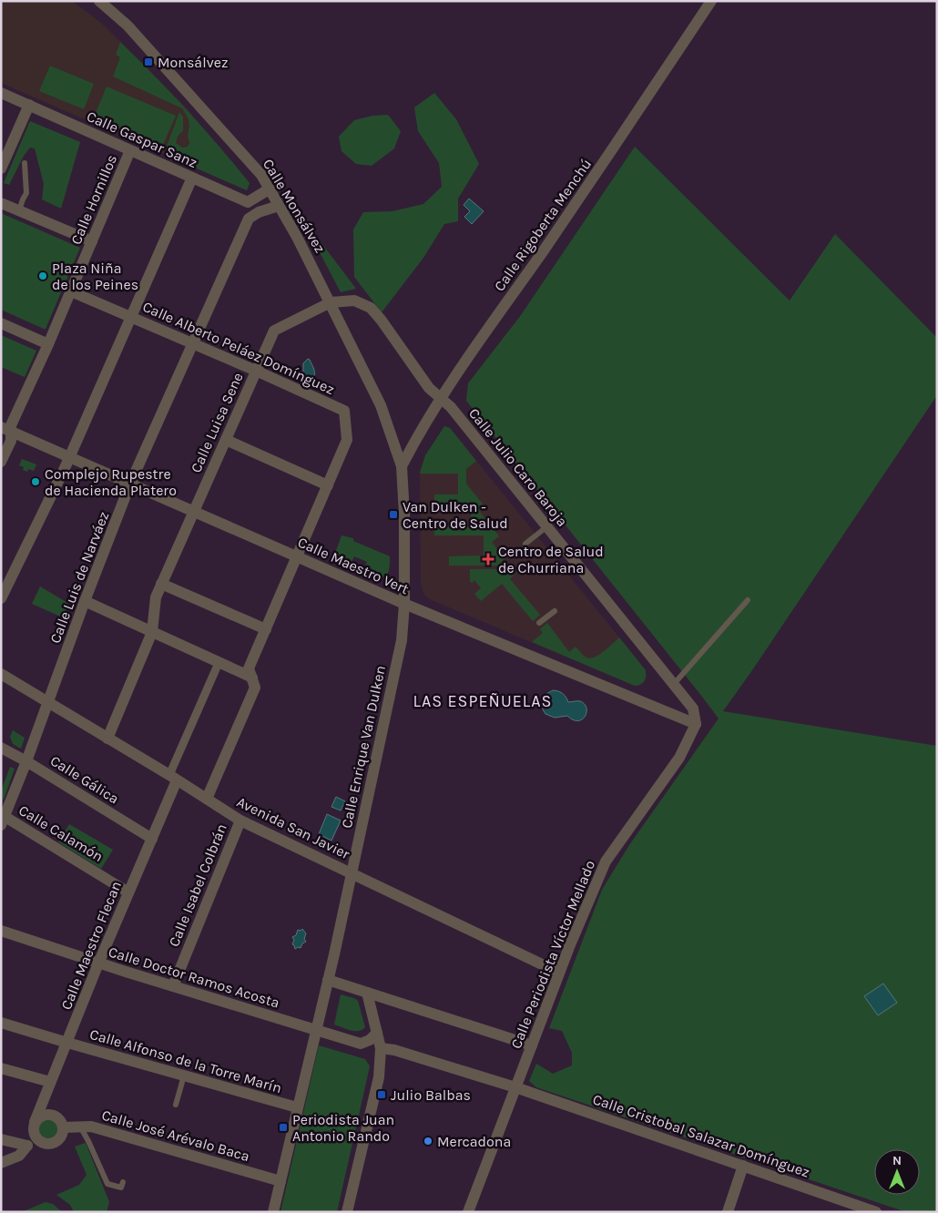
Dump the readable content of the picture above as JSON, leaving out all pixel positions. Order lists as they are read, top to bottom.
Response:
{
  "streets": {
    "street": [
      "Calle Gaspar Sanz",
      "Calle Hornillos",
      "Calle Monsálvez",
      "Calle Rigoberta Menchú",
      "Calle Alberto Peláez Domínguez",
      "Calle Luisa Sene",
      "Calle Julio Caro Baroja",
      "Calle Maestro Vert",
      "Calle Luis de Narváez",
      "Calle Enrique Van Dulken",
      "Calle Gálica",
      "Avenida San Javier",
      "Calle Calamón",
      "Calle Isabel Colbrán",
      "Calle Maestro Flecan",
      "Calle Periodista Víctor Mellado",
      "Calle Doctor Ramos Acosta",
      "Calle Alfonso de la Torre Marín",
      "Calle José Arévalo Baca",
      "Calle Cristobal Salazar Domínguez"
    ]
  },
  "crossings": [
    ["Calle Gaspar Sanz", "Calle Hornillos"],
    ["Calle Gaspar Sanz", "Calle Luis de Narváez"],
    ["Calle Hornillos", "Calle Alberto Peláez Domínguez"],
    ["Calle Hornillos", "Calle Maestro Vert"],
    ["Calle Monsálvez", "Calle Rigoberta Menchú"],
    ["Calle Monsálvez", "Calle Luisa Sene"],
    ["Calle Monsálvez", "Calle Julio Caro Baroja"],
    ["Calle Monsálvez", "Calle Enrique Van Dulken"],
    ["Calle Rigoberta Menchú", "Calle Julio Caro Baroja"],
    ["Calle Rigoberta Menchú", "Calle Enrique Van Dulken"],
    ["Calle Alberto Peláez Domínguez", "Calle Luisa Sene"],
    ["Calle Alberto Peláez Domínguez", "Calle Luis de Narváez"],
    ["Calle Luisa Sene", "Calle Julio Caro Baroja"],
    ["Calle Luisa Sene", "Calle Maestro Vert"],
    ["Calle Luisa Sene", "Avenida San Javier"],
    ["Calle Julio Caro Baroja", "Calle Maestro Vert"],
    ["Calle Julio Caro Baroja", "Calle Periodista Víctor Mellado"],
    ["Calle Maestro Vert", "Calle Luis de Narváez"],
    ["Calle Maestro Vert", "Calle Enrique Van Dulken"],
    ["Calle Maestro Vert", "Calle Periodista Víctor Mellado"],
    ["Calle Luis de Narváez", "Calle Gálica"],
    ["Calle Luis de Narváez", "Avenida San Javier"],
    ["Calle Luis de Narváez", "Calle Calamón"],
    ["Calle Enrique Van Dulken", "Avenida San Javier"],
    ["Calle Enrique Van Dulken", "Calle Doctor Ramos Acosta"],
    ["Calle Enrique Van Dulken", "Calle Alfonso de la Torre Marín"],
    ["Calle Enrique Van Dulken", "Calle José Arévalo Baca"],
    ["Calle Gálica", "Calle Maestro Flecan"],
    ["Avenida San Javier", "Calle Isabel Colbrán"],
    ["Avenida San Javier", "Calle Maestro Flecan"],
    ["Avenida San Javier", "Calle Periodista Víctor Mellado"],
    ["Calle Calamón", "Calle Maestro Flecan"],
    ["Calle Isabel Colbrán", "Calle Doctor Ramos Acosta"],
    ["Calle Maestro Flecan", "Calle Doctor Ramos Acosta"],
    ["Calle Maestro Flecan", "Calle Alfonso de la Torre Marín"],
    ["Calle Maestro Flecan", "Calle José Arévalo Baca"],
    ["Calle Periodista Víctor Mellado", "Calle Cristobal Salazar Domínguez"]
  ],
  "districts": ["LAS ESPEÑUELAS"],
  "places": {
    "transit": [
      "Monsálvez",
      "Van Dulken - Centro de Salud",
      "Julio Balbas",
      "Periodista Juan Antonio Rando"
    ],
    "other": ["Plaza Niña de los Peines", "Complejo Rupestre de Hacienda Platero", "Mercadona"],
    "health": ["Centro de Salud de Churriana"]
  },
  "north": "top"
}
